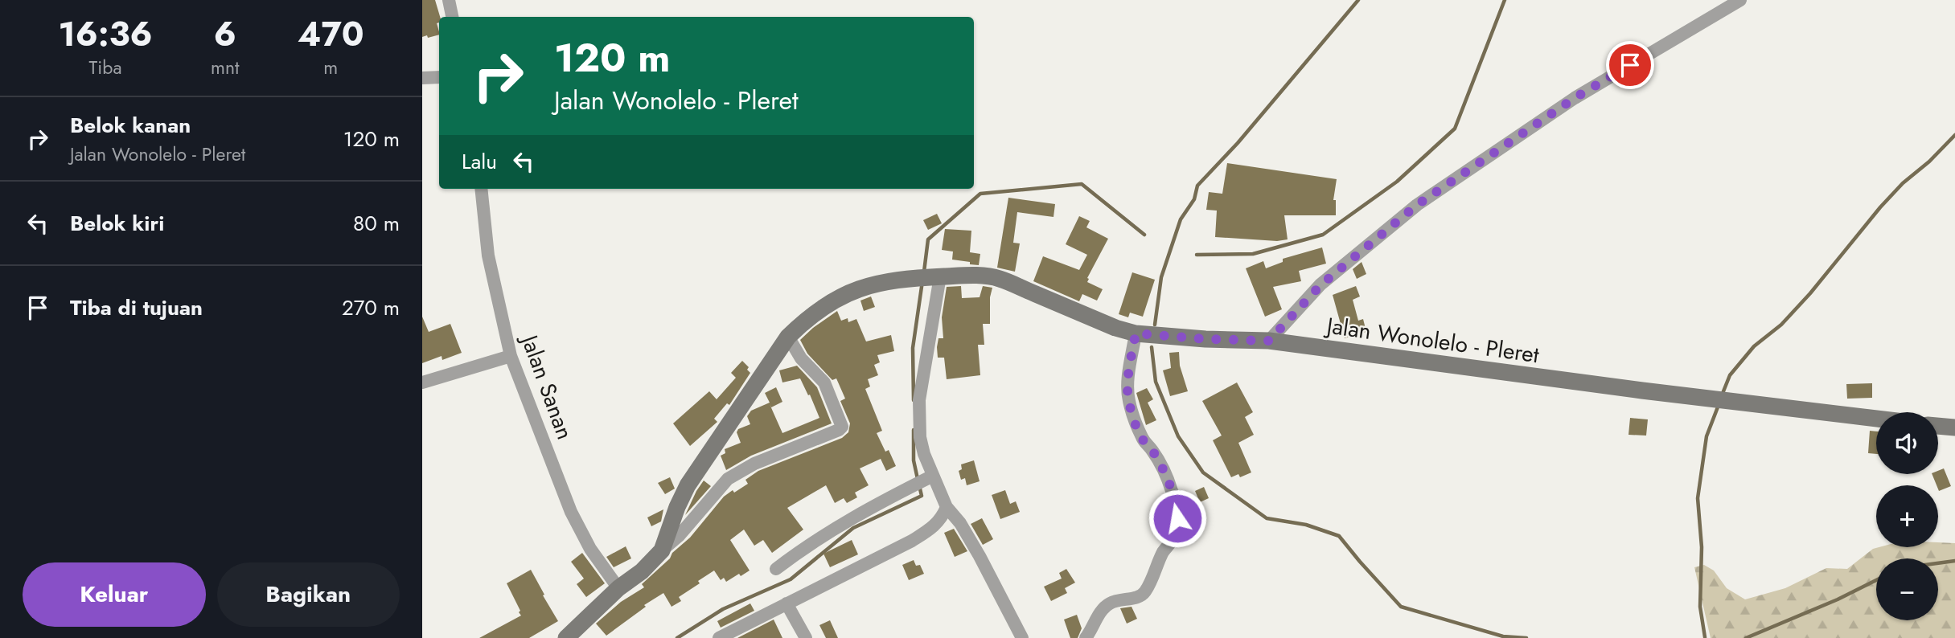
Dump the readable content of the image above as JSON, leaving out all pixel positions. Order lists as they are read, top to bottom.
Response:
{
  "streets": {
    "main road": ["Jalan Wonolelo - Pleret"],
    "street": ["Jalan Sanan"]
  },
  "crossings": [
    ["Jalan Wonolelo - Pleret", "Jalan Sanan"]
  ],
  "page": {
    "eta": [
      "16:36",
      "Tiba",
      "6",
      "mnt",
      "470",
      "m"
    ],
    "turn": ["120 m", "Jalan Wonolelo - Pleret"],
    "list": [
      {
        "name": "Belok kanan",
        "note": "Jalan Wonolelo - Pleret",
        "value": "120 m"
      },
      {
        "name": "Belok kiri",
        "value": "80 m"
      },
      {
        "name": "Tiba di tujuan",
        "value": "270 m"
      }
    ],
    "then": "Lalu",
    "map_buttons": ["+", "−"],
    "buttons": ["Keluar", "Bagikan"]
  }
}
